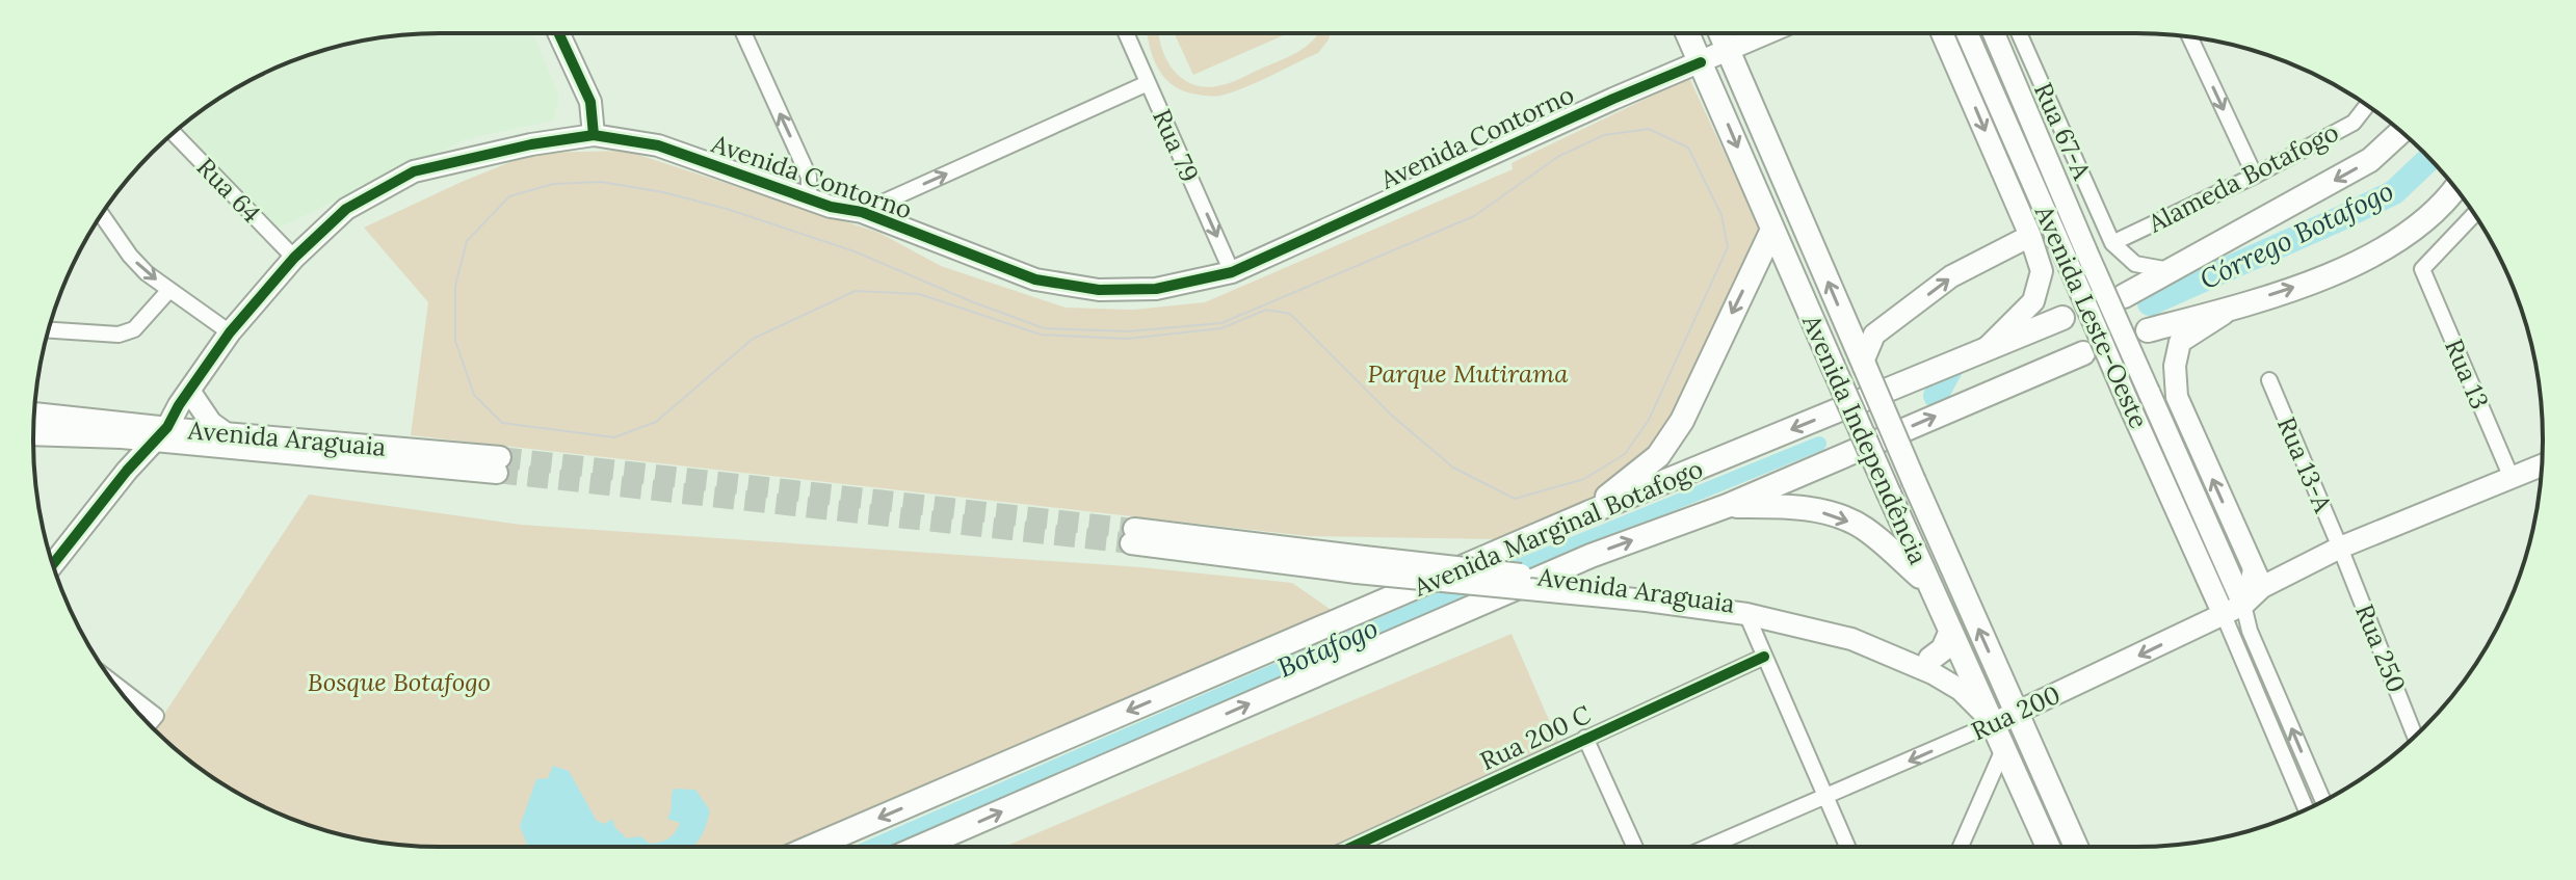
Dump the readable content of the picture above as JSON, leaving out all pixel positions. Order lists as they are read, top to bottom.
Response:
{
  "streets": {
    "main road": [
      "Avenida Contorno",
      "Avenida Leste-Oeste",
      "Avenida Araguaia",
      "Avenida Independência",
      "Avenida Marginal Botafogo",
      "Rua 200"
    ],
    "street": [
      "Rua 67-A",
      "Rua 79",
      "Alameda Botafogo",
      "Rua 64",
      "Rua 13",
      "Rua 13-A",
      "Rua 250",
      "Rua 200 C"
    ]
  },
  "crossings": [
    ["Rua 67-A", "Alameda Botafogo"],
    ["Avenida Contorno", "Rua 79"],
    ["Avenida Contorno", "Rua 64"],
    ["Avenida Contorno", "Avenida Araguaia"],
    ["Avenida Contorno", "Avenida Independência"],
    ["Avenida Leste-Oeste", "Rua 200"],
    ["Rua 13", "Rua 200"],
    ["Avenida Araguaia", "Avenida Independência"],
    ["Avenida Araguaia", "Rua 200"],
    ["Avenida Independência", "Rua 200"],
    ["Rua 13-A", "Rua 250"],
    ["Rua 13-A", "Rua 200"],
    ["Rua 250", "Rua 200"]
  ],
  "one_way": ["Rua 79", "Rua 200"],
  "water": ["Córrego Botafogo", "Botafogo"],
  "parks": ["Parque Mutirama", "Bosque Botafogo"]
}
